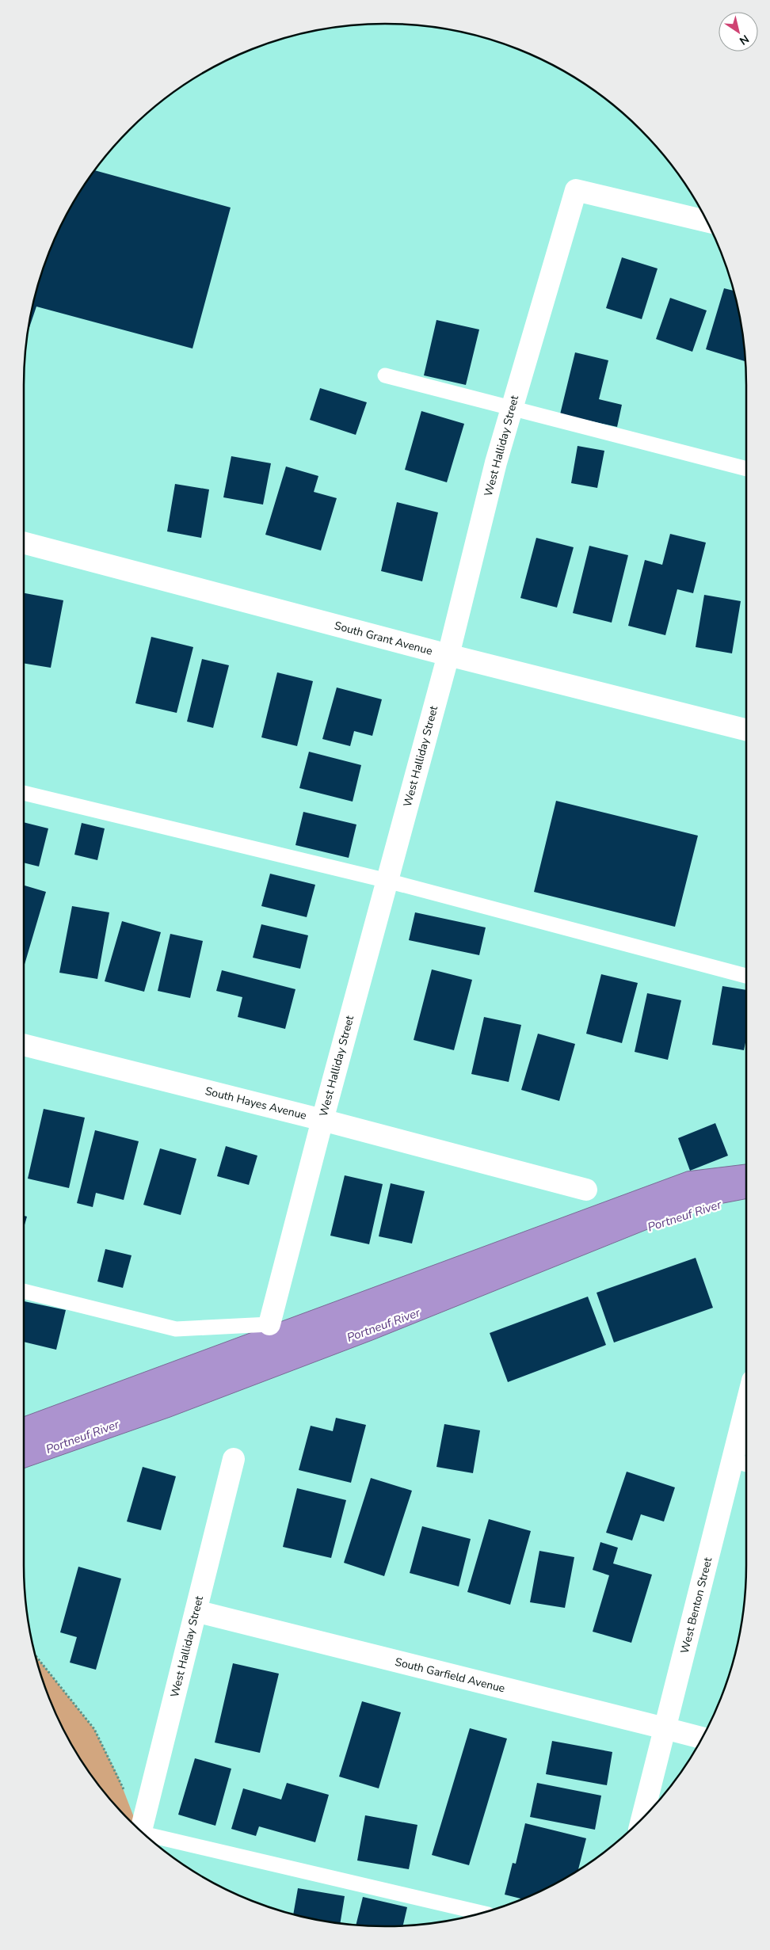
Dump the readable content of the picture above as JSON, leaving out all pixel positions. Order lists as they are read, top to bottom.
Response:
{
  "streets": {
    "street": [
      "West Halliday Street",
      "South Grant Avenue",
      "South Hayes Avenue",
      "West Benton Street",
      "South Garfield Avenue"
    ]
  },
  "crossings": [
    ["West Halliday Street", "South Grant Avenue"],
    ["West Halliday Street", "South Hayes Avenue"],
    ["West Halliday Street", "South Garfield Avenue"],
    ["West Benton Street", "South Garfield Avenue"]
  ],
  "water": ["Portneuf River"],
  "north": "bottom right"
}
